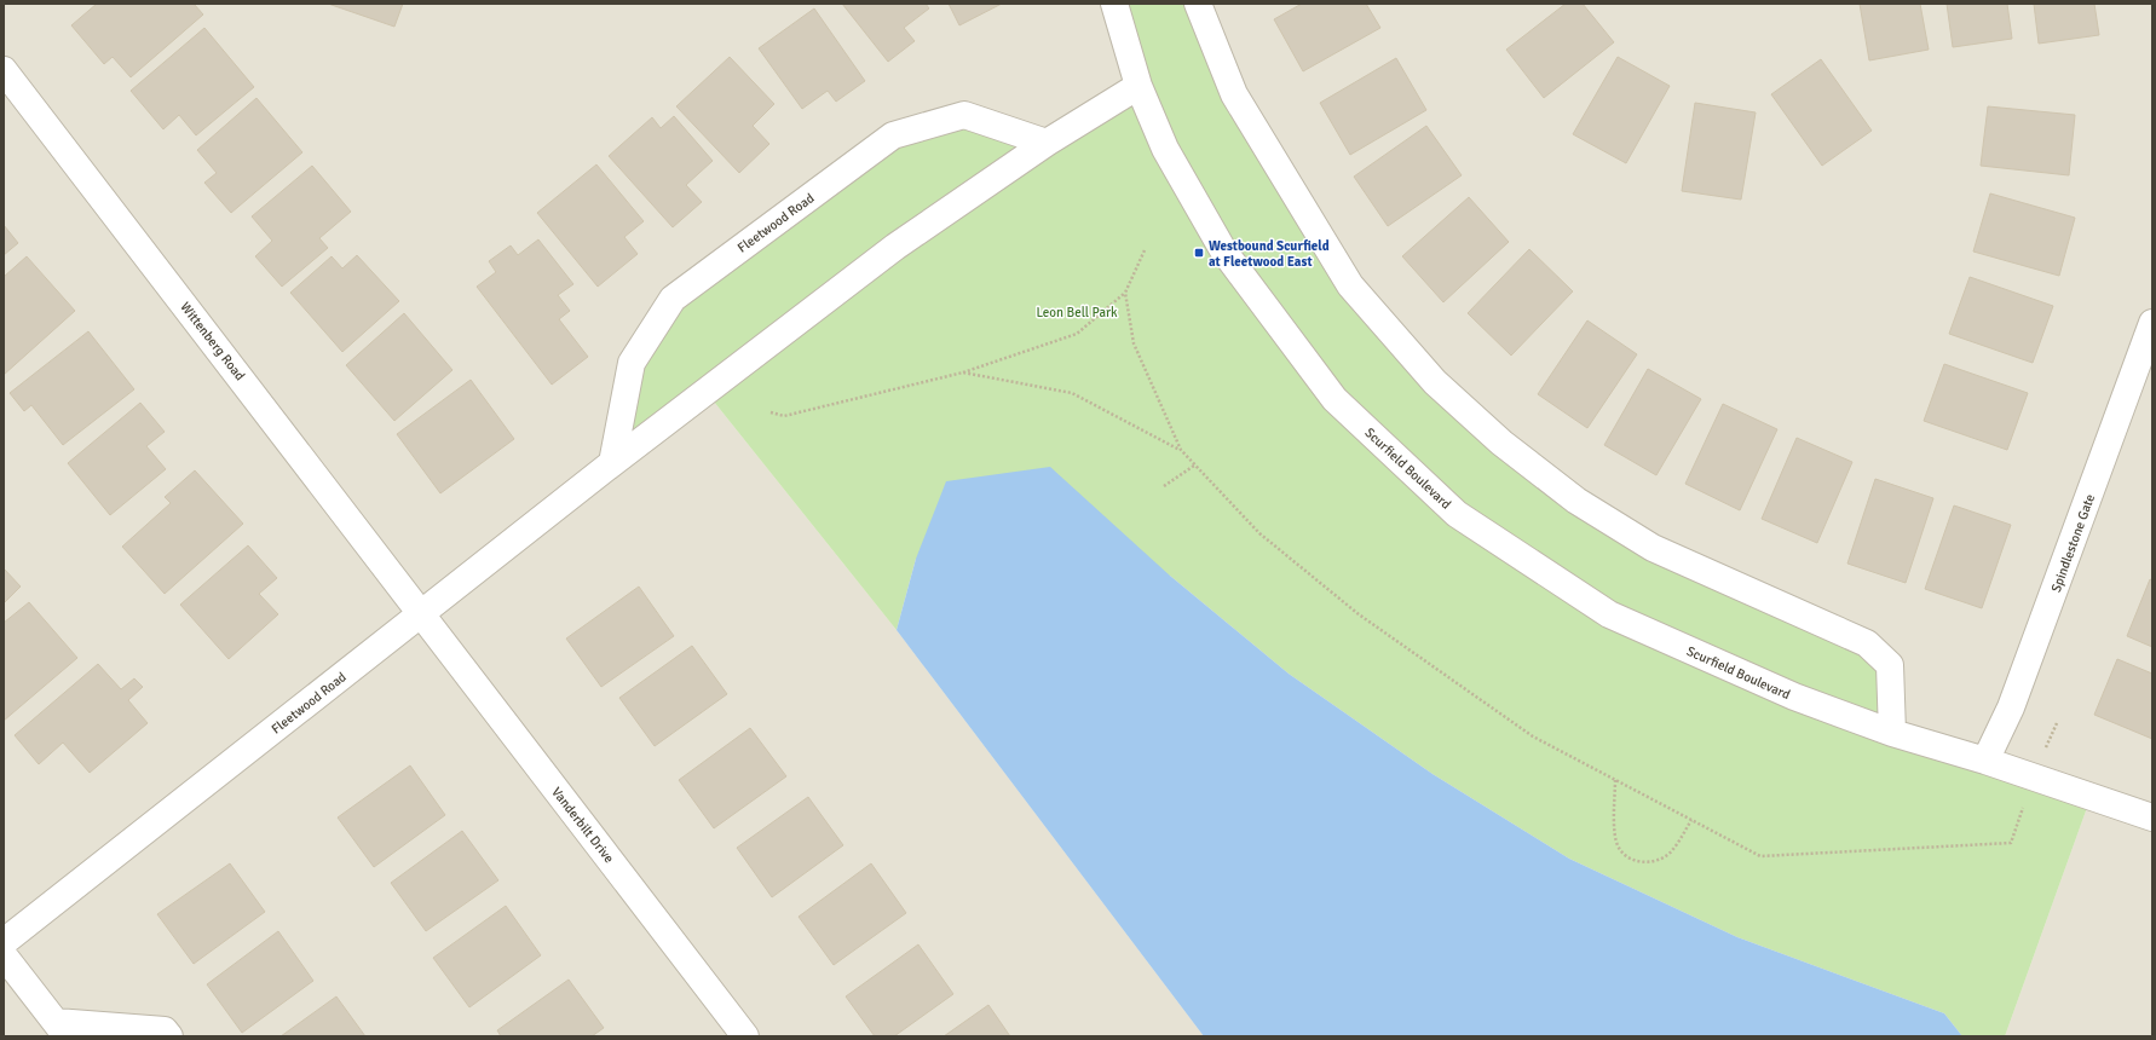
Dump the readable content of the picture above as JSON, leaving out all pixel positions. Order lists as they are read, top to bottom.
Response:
{
  "streets": {
    "street": [
      "Fleetwood Road",
      "Wittenberg Road",
      "Scurfield Boulevard",
      "Spindlestone Gate",
      "Vanderbilt Drive"
    ]
  },
  "crossings": [
    ["Fleetwood Road", "Wittenberg Road"],
    ["Fleetwood Road", "Scurfield Boulevard"],
    ["Fleetwood Road", "Vanderbilt Drive"],
    ["Wittenberg Road", "Vanderbilt Drive"],
    ["Scurfield Boulevard", "Spindlestone Gate"]
  ],
  "parks": ["Leon Bell Park"],
  "places": {
    "transit": ["Westbound Scurfield at Fleetwood East"]
  }
}
